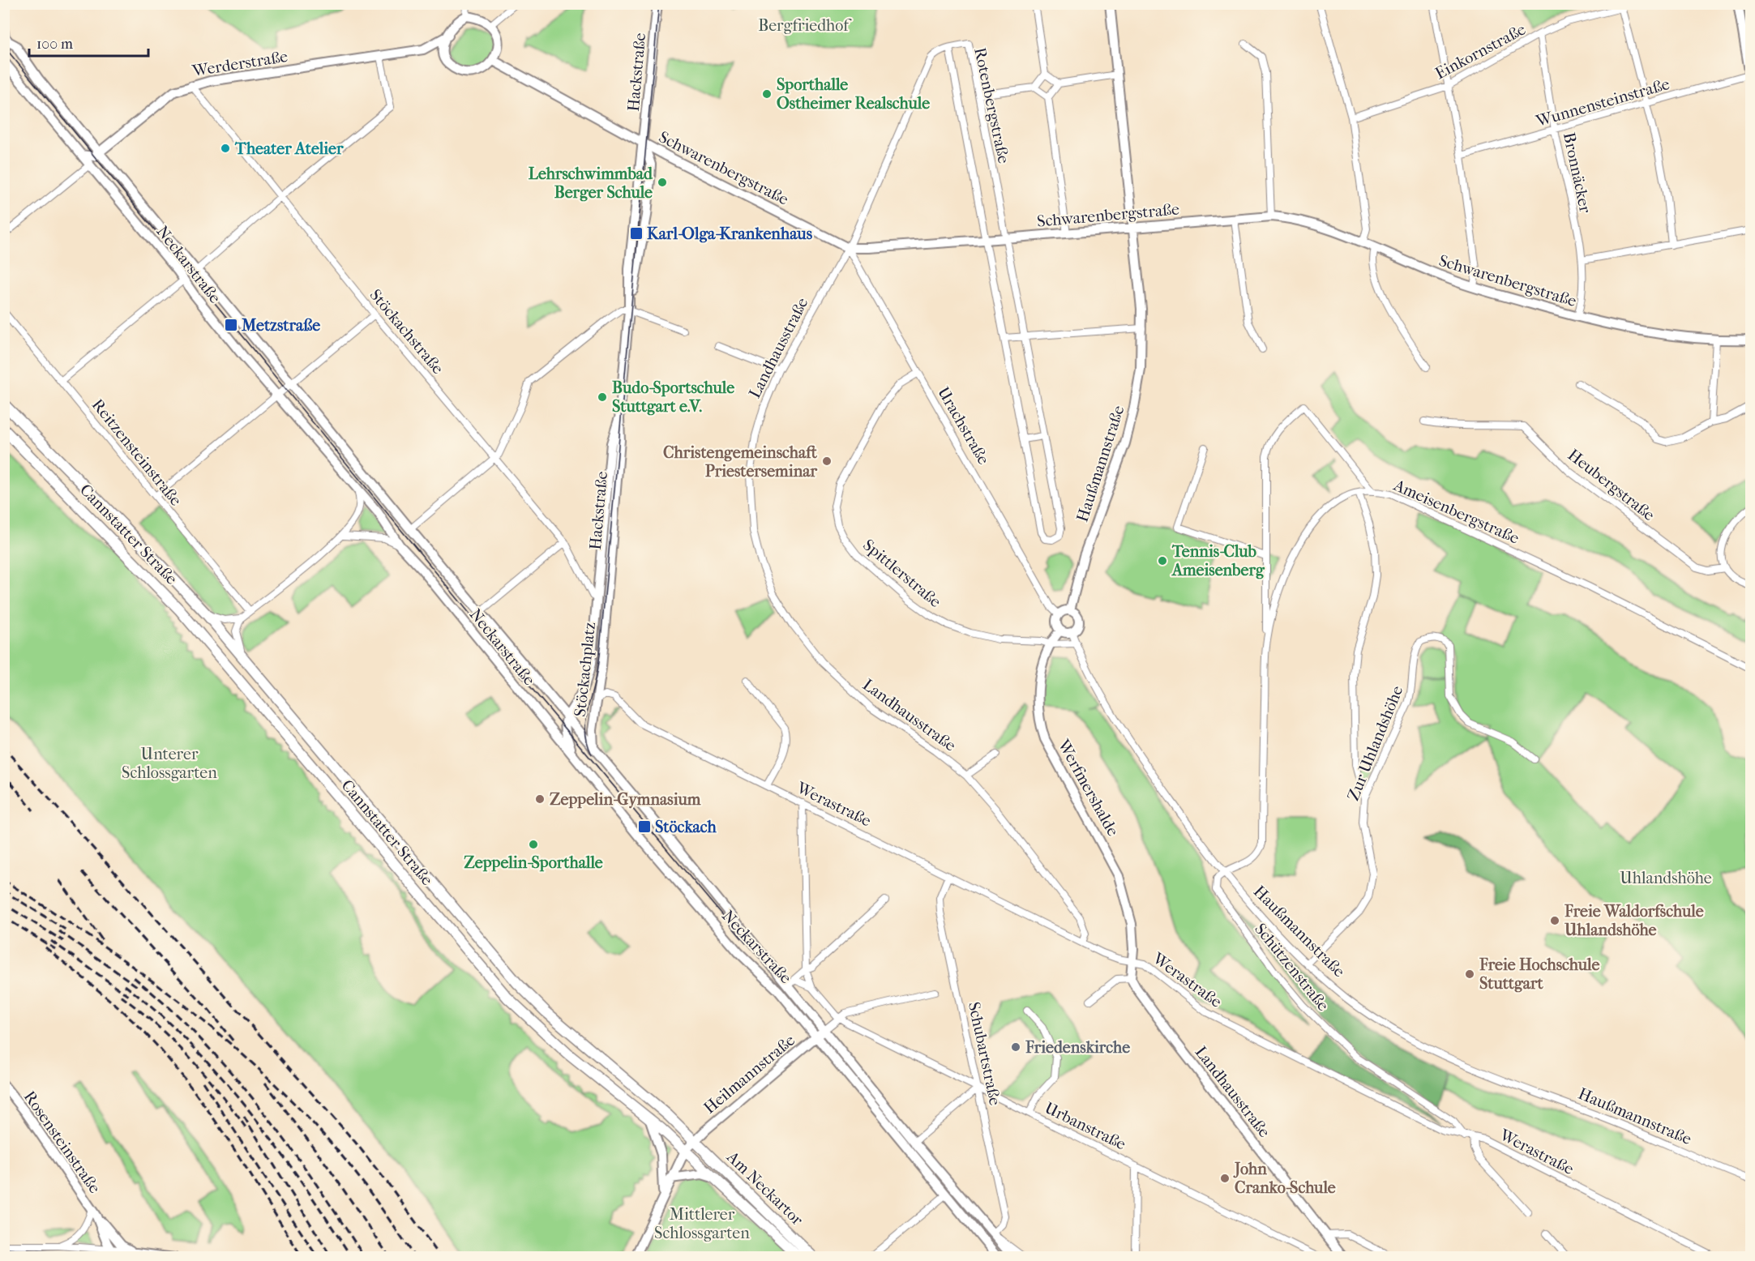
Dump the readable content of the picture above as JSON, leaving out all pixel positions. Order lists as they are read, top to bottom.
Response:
{
  "streets": {
    "main road": ["Cannstatter Straße", "Am Neckartor"],
    "street": [
      "Einkornstraße",
      "Werderstraße",
      "Hackstraße",
      "Wunnensteinstraße",
      "Rotenbergstraße",
      "Schwarenbergstraße",
      "Bronnäcker",
      "Neckarstraße",
      "Stöckachstraße",
      "Landhausstraße",
      "Urachstraße",
      "Reitzensteinstraße",
      "Haußmannstraße",
      "Heubergstraße",
      "Ameisenbergstraße",
      "Spittlerstraße",
      "Stöckachplatz",
      "Zur Uhlandshöhe",
      "Werfmershalde",
      "Werastraße",
      "Schützenstraße",
      "Schubartstraße",
      "Heilmannstraße",
      "Urbanstraße",
      "Rosensteinstraße"
    ]
  },
  "crossings": [
    ["Einkornstraße", "Bronnäcker"],
    ["Werderstraße", "Schwarenbergstraße"],
    ["Werderstraße", "Neckarstraße"],
    ["Werderstraße", "Stöckachstraße"],
    ["Hackstraße", "Schwarenbergstraße"],
    ["Hackstraße", "Neckarstraße"],
    ["Hackstraße", "Stöckachstraße"],
    ["Hackstraße", "Stöckachplatz"],
    ["Wunnensteinstraße", "Bronnäcker"],
    ["Rotenbergstraße", "Schwarenbergstraße"],
    ["Rotenbergstraße", "Landhausstraße"],
    ["Schwarenbergstraße", "Bronnäcker"],
    ["Schwarenbergstraße", "Landhausstraße"],
    ["Schwarenbergstraße", "Urachstraße"],
    ["Schwarenbergstraße", "Haußmannstraße"],
    ["Neckarstraße", "Stöckachplatz"],
    ["Neckarstraße", "Schubartstraße"],
    ["Neckarstraße", "Heilmannstraße"],
    ["Neckarstraße", "Urbanstraße"],
    ["Landhausstraße", "Urachstraße"],
    ["Landhausstraße", "Werastraße"],
    ["Urachstraße", "Haußmannstraße"],
    ["Urachstraße", "Spittlerstraße"],
    ["Urachstraße", "Werfmershalde"],
    ["Haußmannstraße", "Ameisenbergstraße"],
    ["Haußmannstraße", "Spittlerstraße"],
    ["Haußmannstraße", "Zur Uhlandshöhe"],
    ["Haußmannstraße", "Werfmershalde"],
    ["Haußmannstraße", "Schützenstraße"],
    ["Ameisenbergstraße", "Schützenstraße"],
    ["Cannstatter Straße", "Heilmannstraße"],
    ["Cannstatter Straße", "Am Neckartor"],
    ["Spittlerstraße", "Werfmershalde"],
    ["Stöckachplatz", "Werastraße"],
    ["Werfmershalde", "Werastraße"],
    ["Werastraße", "Schützenstraße"],
    ["Werastraße", "Schubartstraße"],
    ["Schubartstraße", "Urbanstraße"],
    ["Heilmannstraße", "Am Neckartor"]
  ],
  "parks": [
    "Bergfriedhof",
    "Unterer Schlossgarten",
    "Uhlandshöhe",
    "Mittlerer Schlossgarten"
  ],
  "places": {
    "other": [
      "Sporthalle Ostheimer Realschule",
      "Theater Atelier",
      "Lehrschwimmbad Berger Schule",
      "Budo-Sportschule Stuttgart e.V.",
      "Christengemeinschaft Priesterseminar",
      "Tennis-Club Ameisenberg",
      "Zeppelin-Gymnasium",
      "Zeppelin-Sporthalle",
      "Freie Waldorfschule Uhlandshöhe",
      "Freie Hochschule Stuttgart",
      "Friedenskirche",
      "John Cranko-Schule"
    ],
    "transit": ["Karl-Olga-Krankenhaus", "Metzstraße", "Stöckach"]
  },
  "scale_bar": "100 m"
}
